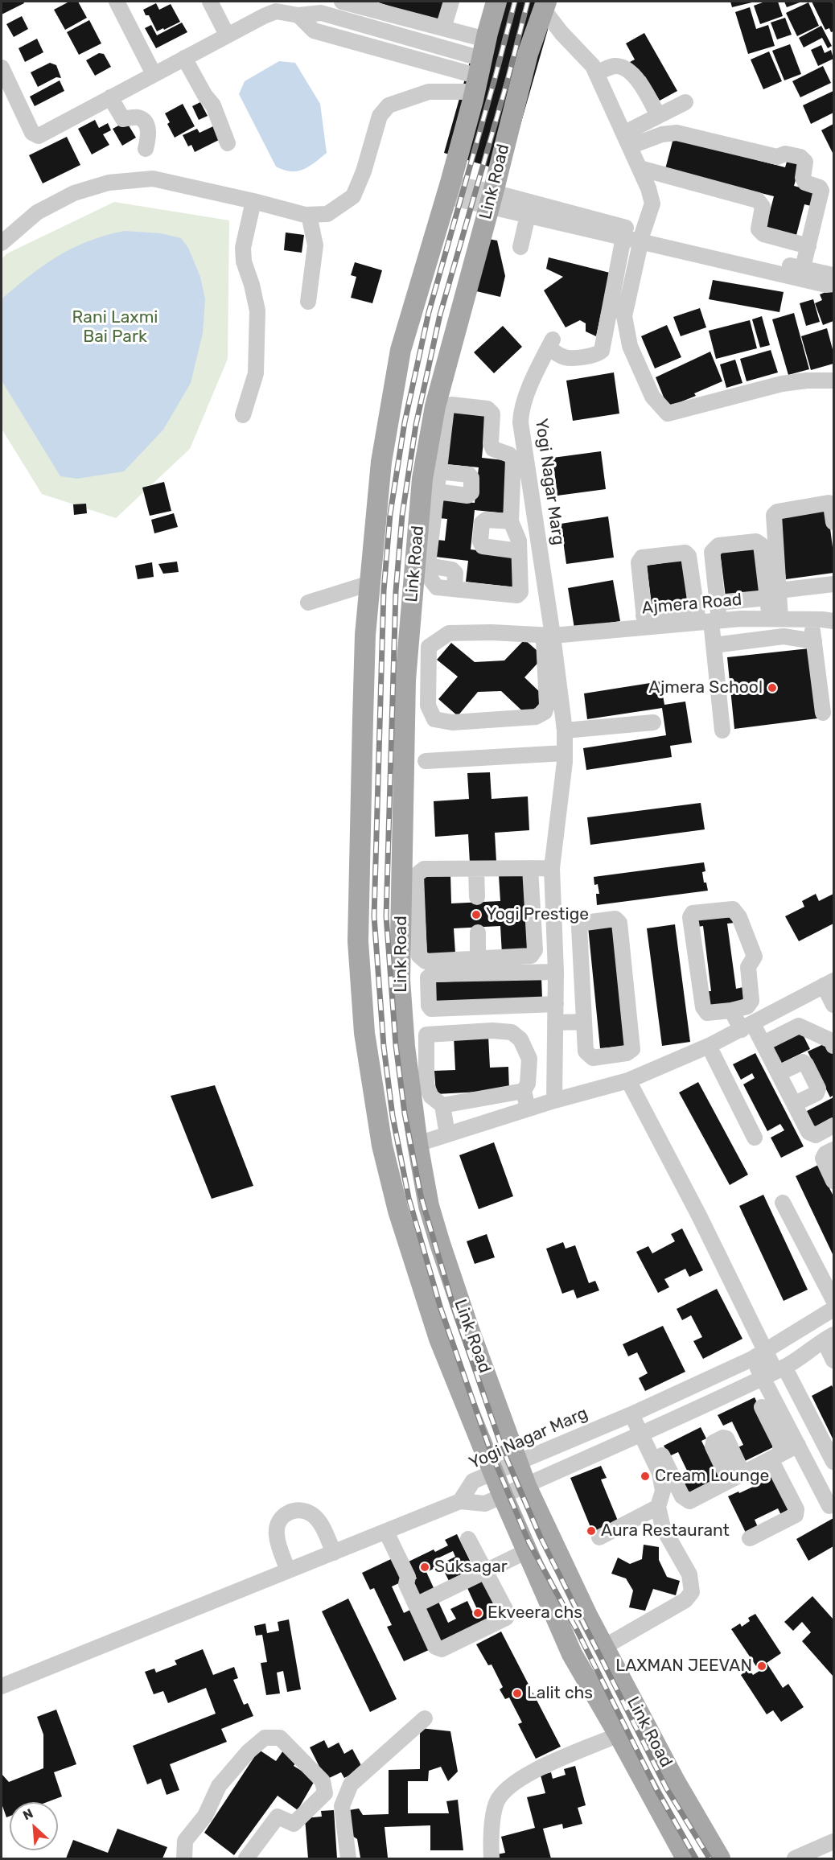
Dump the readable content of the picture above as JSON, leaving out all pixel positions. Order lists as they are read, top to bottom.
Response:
{
  "streets": {
    "main road": ["Link Road"],
    "street": ["Yogi Nagar Marg", "Ajmera Road"]
  },
  "crossings": [
    ["Link Road", "Yogi Nagar Marg"],
    ["Yogi Nagar Marg", "Ajmera Road"]
  ],
  "parks": ["Rani Laxmi Bai Park"],
  "places": [
    "Ajmera School",
    "Yogi Prestige",
    "Cream Lounge",
    "Aura Restaurant",
    "Suksagar",
    "Ekveera chs",
    "LAXMAN JEEVAN",
    "Lalit chs"
  ],
  "north": "top left"
}
